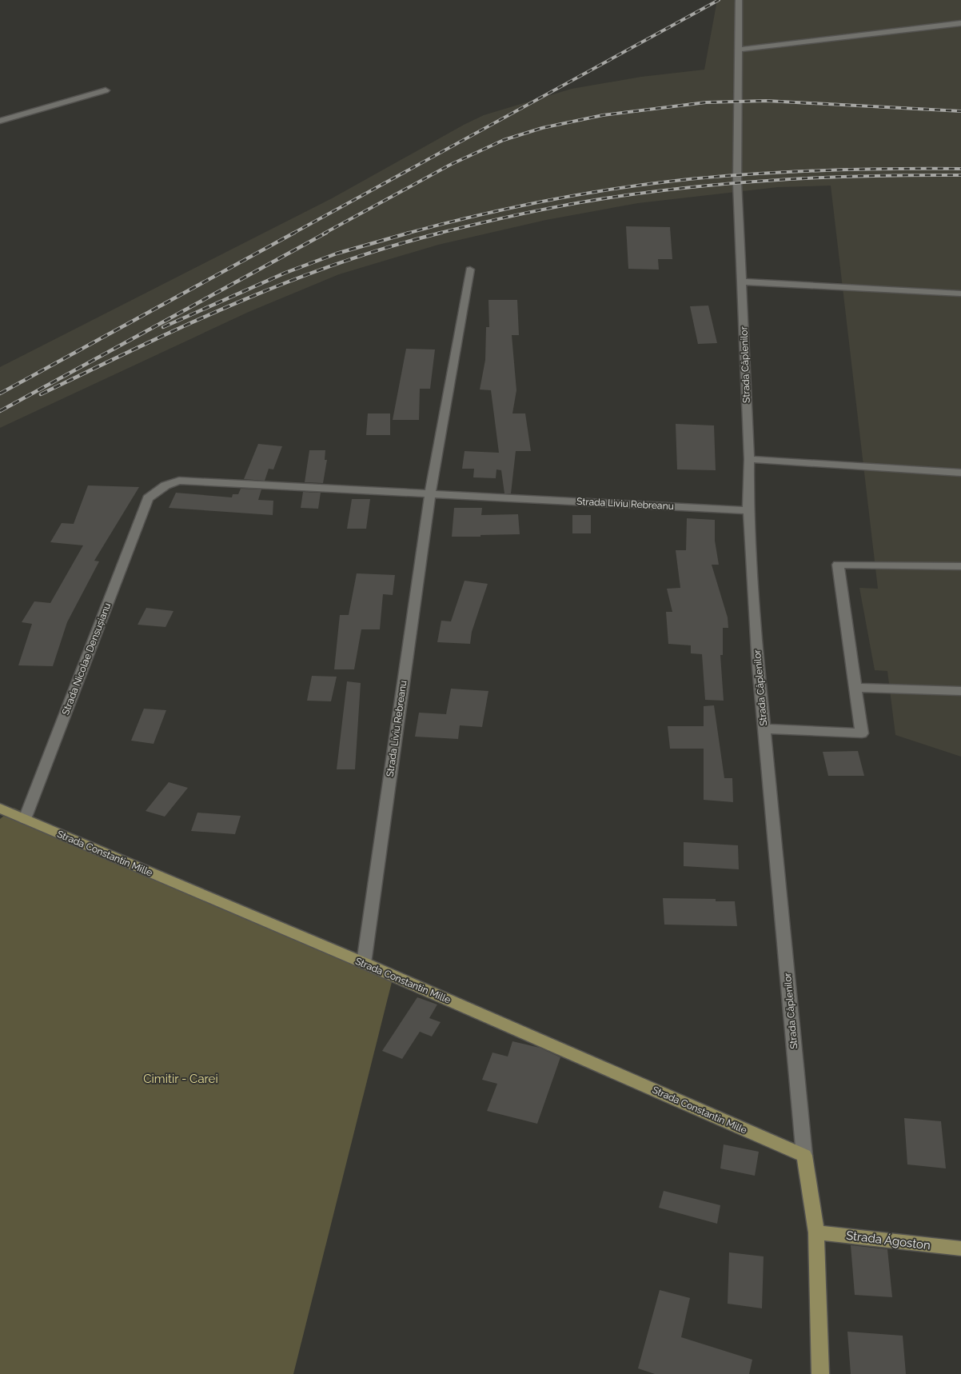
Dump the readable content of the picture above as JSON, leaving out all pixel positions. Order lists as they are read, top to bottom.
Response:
{
  "streets": {
    "main road": ["Strada Căplenilor", "Strada Constantin Mille", "Strada Ágoston"],
    "street": ["Strada Liviu Rebreanu", "Strada Nicolae Densușianu"]
  },
  "crossings": [
    ["Strada Căplenilor", "Strada Liviu Rebreanu"],
    ["Strada Căplenilor", "Strada Constantin Mille"],
    ["Strada Căplenilor", "Strada Ágoston"],
    ["Strada Liviu Rebreanu", "Strada Nicolae Densușianu"],
    ["Strada Liviu Rebreanu", "Strada Constantin Mille"],
    ["Strada Nicolae Densușianu", "Strada Constantin Mille"]
  ],
  "parks": ["Cimitir - Carei"]
}
